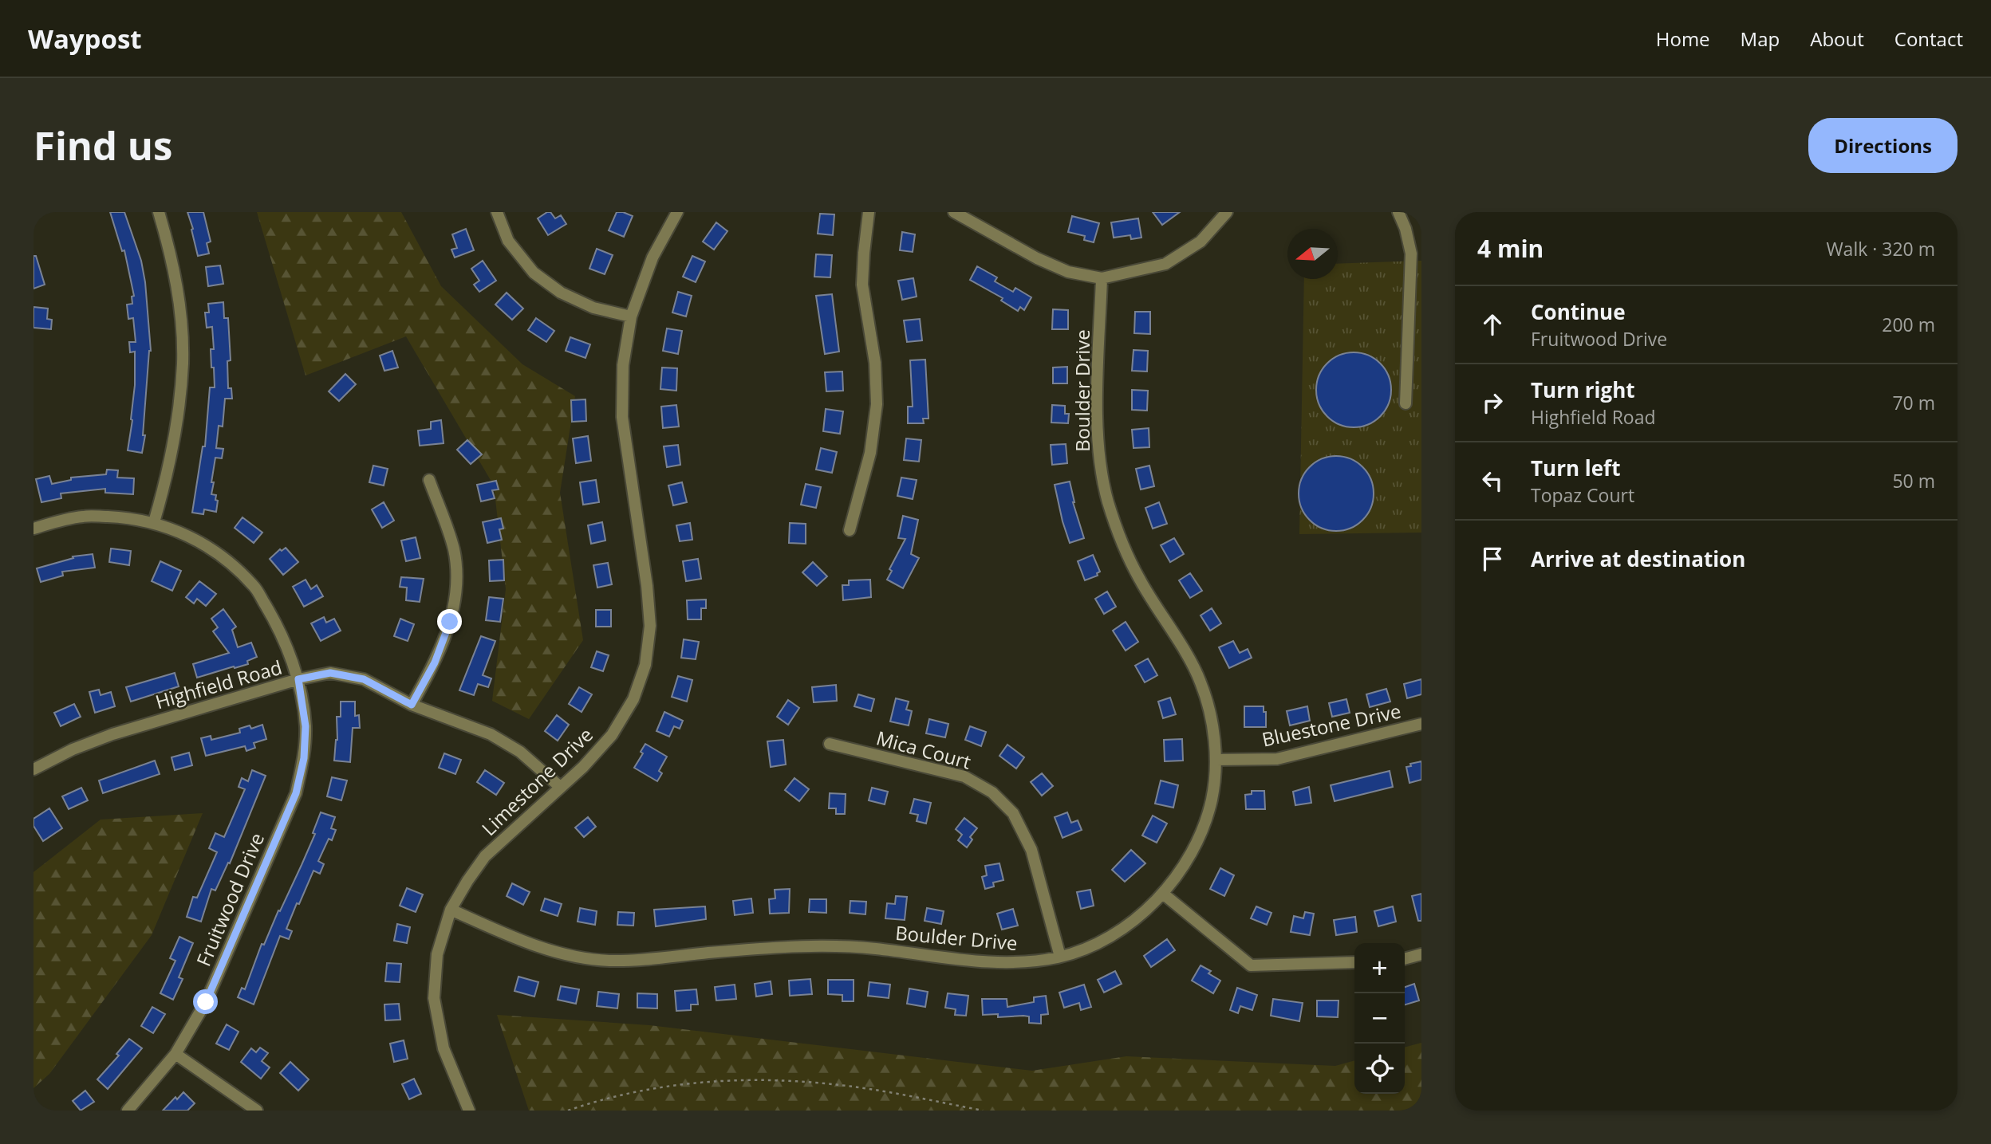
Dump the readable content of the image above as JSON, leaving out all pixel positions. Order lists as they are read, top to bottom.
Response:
{
  "streets": {
    "street": [
      "Boulder Drive",
      "Highfield Road",
      "Bluestone Drive",
      "Mica Court",
      "Limestone Drive",
      "Fruitwood Drive"
    ]
  },
  "crossings": [
    ["Boulder Drive", "Bluestone Drive"],
    ["Boulder Drive", "Mica Court"],
    ["Boulder Drive", "Limestone Drive"],
    ["Highfield Road", "Limestone Drive"],
    ["Highfield Road", "Fruitwood Drive"]
  ],
  "north": "left",
  "page": {
    "header": "Waypost",
    "nav": [
      "Home",
      "Map",
      "About",
      "Contact"
    ],
    "buttons": "Directions",
    "title": "Find us",
    "heading": ["4 min", "Walk · 320 m"],
    "list": [
      ["Continue", "Fruitwood Drive", "200 m"],
      ["Turn right", "Highfield Road", "70 m"],
      ["Turn left", "Topaz Court", "50 m"],
      "Arrive at destination"
    ],
    "map_buttons": ["+", "−"]
  }
}
